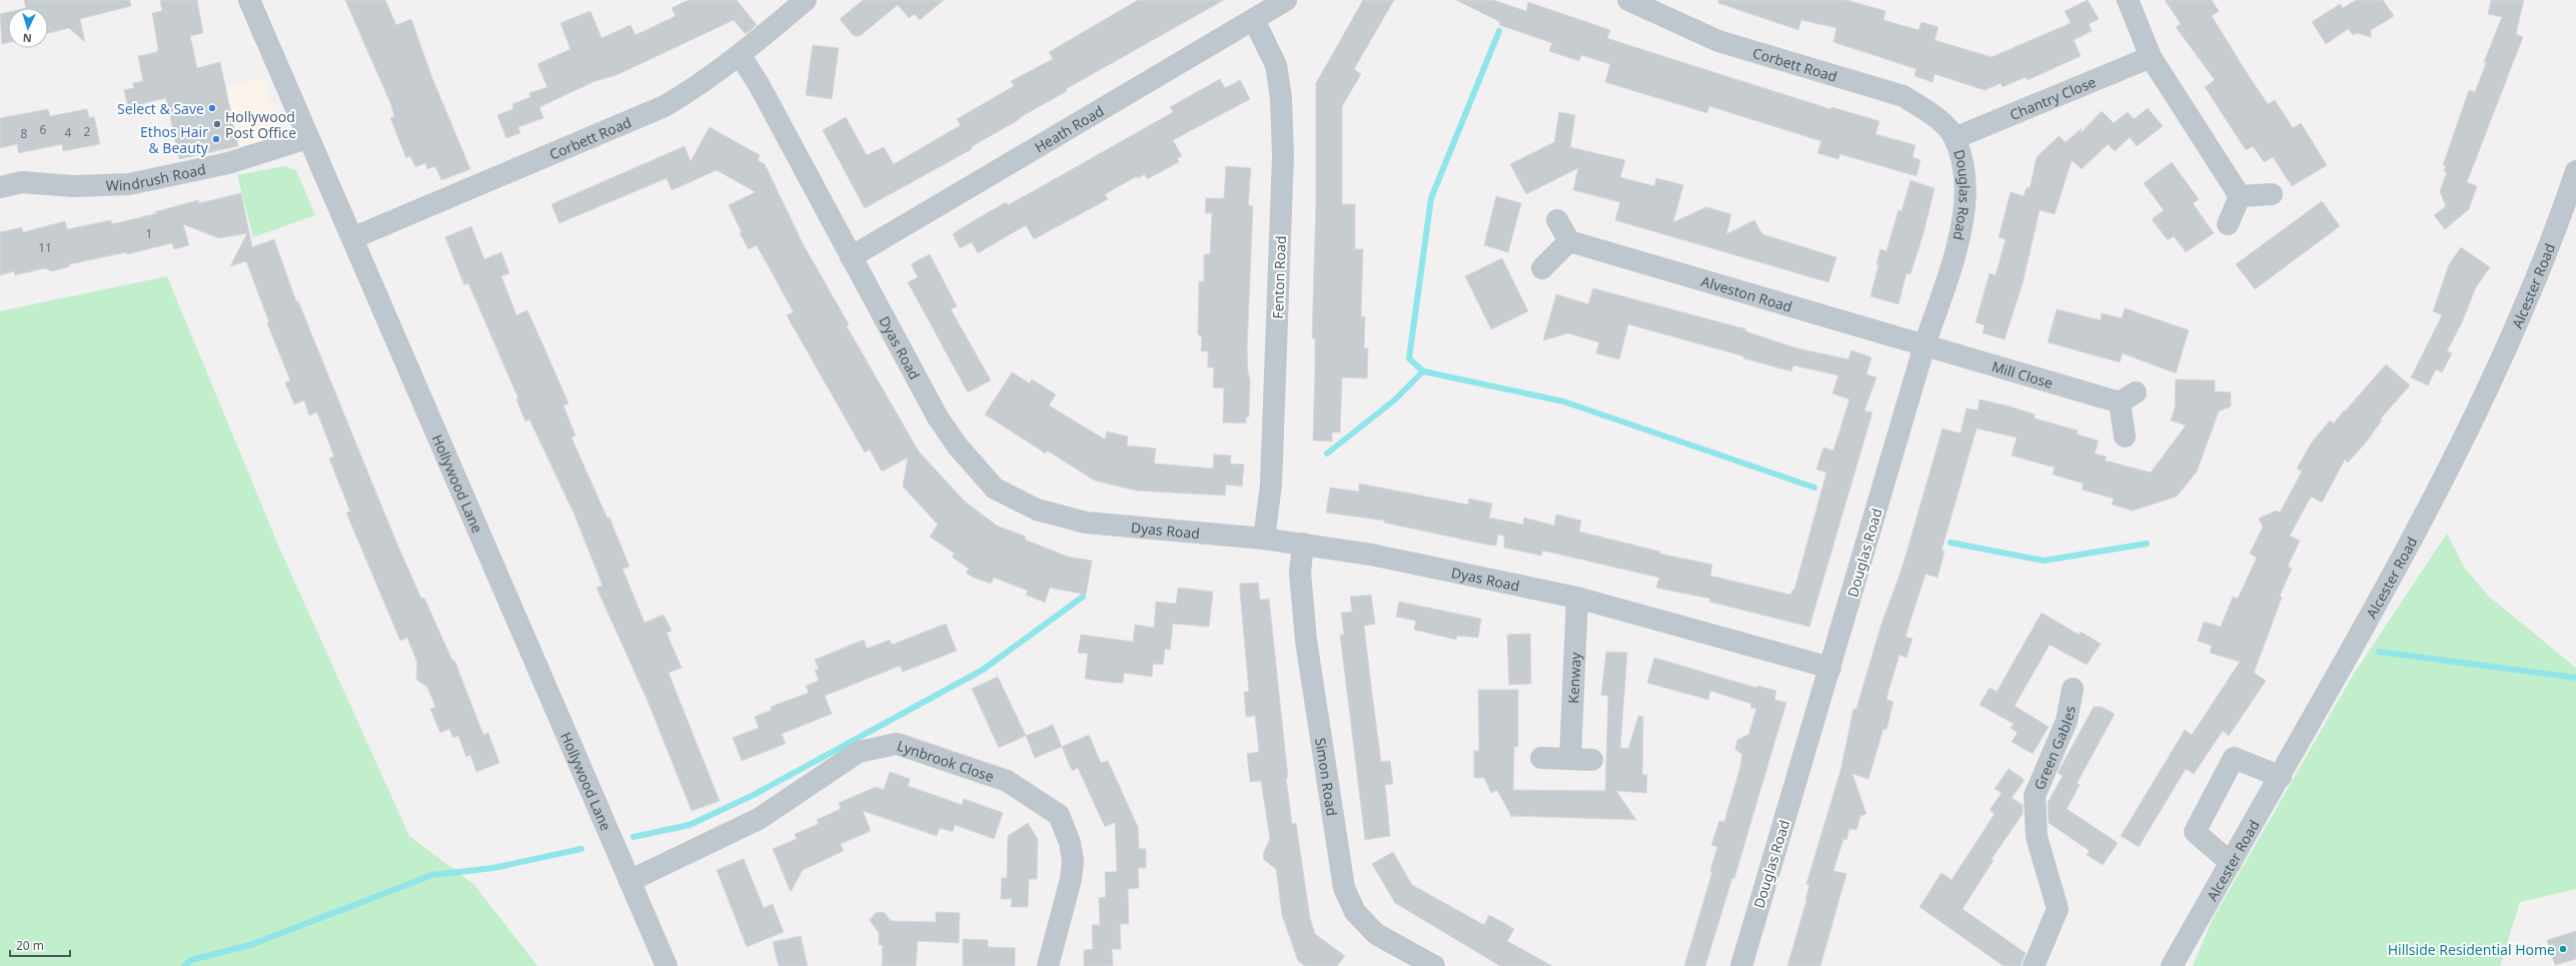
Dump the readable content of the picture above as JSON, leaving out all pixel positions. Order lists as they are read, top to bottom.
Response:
{
  "streets": {
    "street": [
      "Corbett Road",
      "Chantry Close",
      "Heath Road",
      "Windrush Road",
      "Douglas Road",
      "Fenton Road",
      "Alcester Road",
      "Alveston Road",
      "Dyas Road",
      "Mill Close",
      "Hollywood Lane",
      "Kenway",
      "Green Gables",
      "Lynbrook Close",
      "Simon Road"
    ]
  },
  "crossings": [
    ["Corbett Road", "Chantry Close"],
    ["Corbett Road", "Douglas Road"],
    ["Corbett Road", "Dyas Road"],
    ["Corbett Road", "Hollywood Lane"],
    ["Chantry Close", "Douglas Road"],
    ["Heath Road", "Fenton Road"],
    ["Heath Road", "Dyas Road"],
    ["Windrush Road", "Hollywood Lane"],
    ["Douglas Road", "Alveston Road"],
    ["Douglas Road", "Dyas Road"],
    ["Douglas Road", "Mill Close"],
    ["Fenton Road", "Dyas Road"],
    ["Alveston Road", "Mill Close"],
    ["Dyas Road", "Kenway"],
    ["Dyas Road", "Simon Road"],
    ["Hollywood Lane", "Lynbrook Close"]
  ],
  "places": [
    "Select & Save",
    "Hollywood Post Office",
    "Ethos Hair & Beauty",
    "Hillside Residential Home"
  ],
  "house_numbers": [
    "6",
    "2",
    "4",
    "8",
    "1",
    "11"
  ],
  "scale_bar": "20 m",
  "north": "bottom"
}
